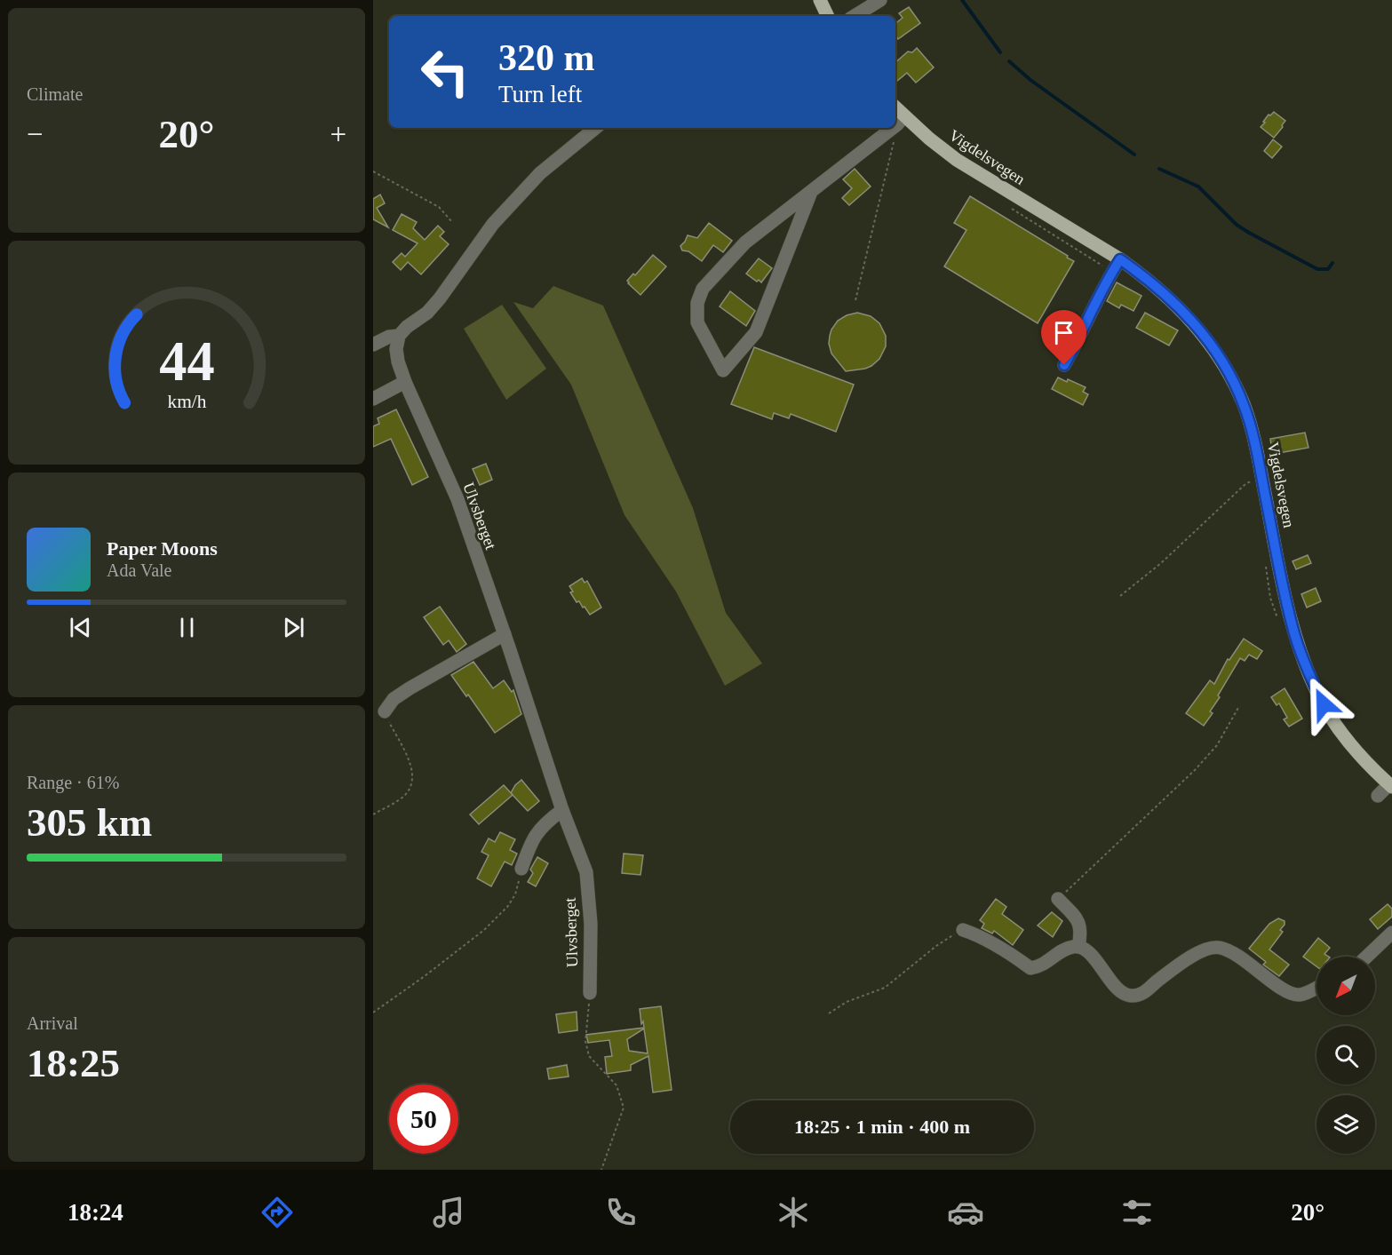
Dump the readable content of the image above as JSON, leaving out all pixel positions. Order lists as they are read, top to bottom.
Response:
{
  "streets": {
    "main road": ["Vigdelsvegen"],
    "street": ["Ulvsberget"]
  },
  "north": "bottom left",
  "page": {
    "tile": [
      "Climate",
      ["Range · 61%", "305 km"],
      ["Arrival", "18:25"]
    ],
    "turn": ["320 m", "Turn left"],
    "heat": ["−", "20°", "+"],
    "song": ["Paper Moons", "Ada Vale"],
    "limit": "50",
    "trip": "18:25 · 1 min · 400 m",
    "tabs": ["18:24", "20°"],
    "gauge": ["44", "km/h"]
  }
}
